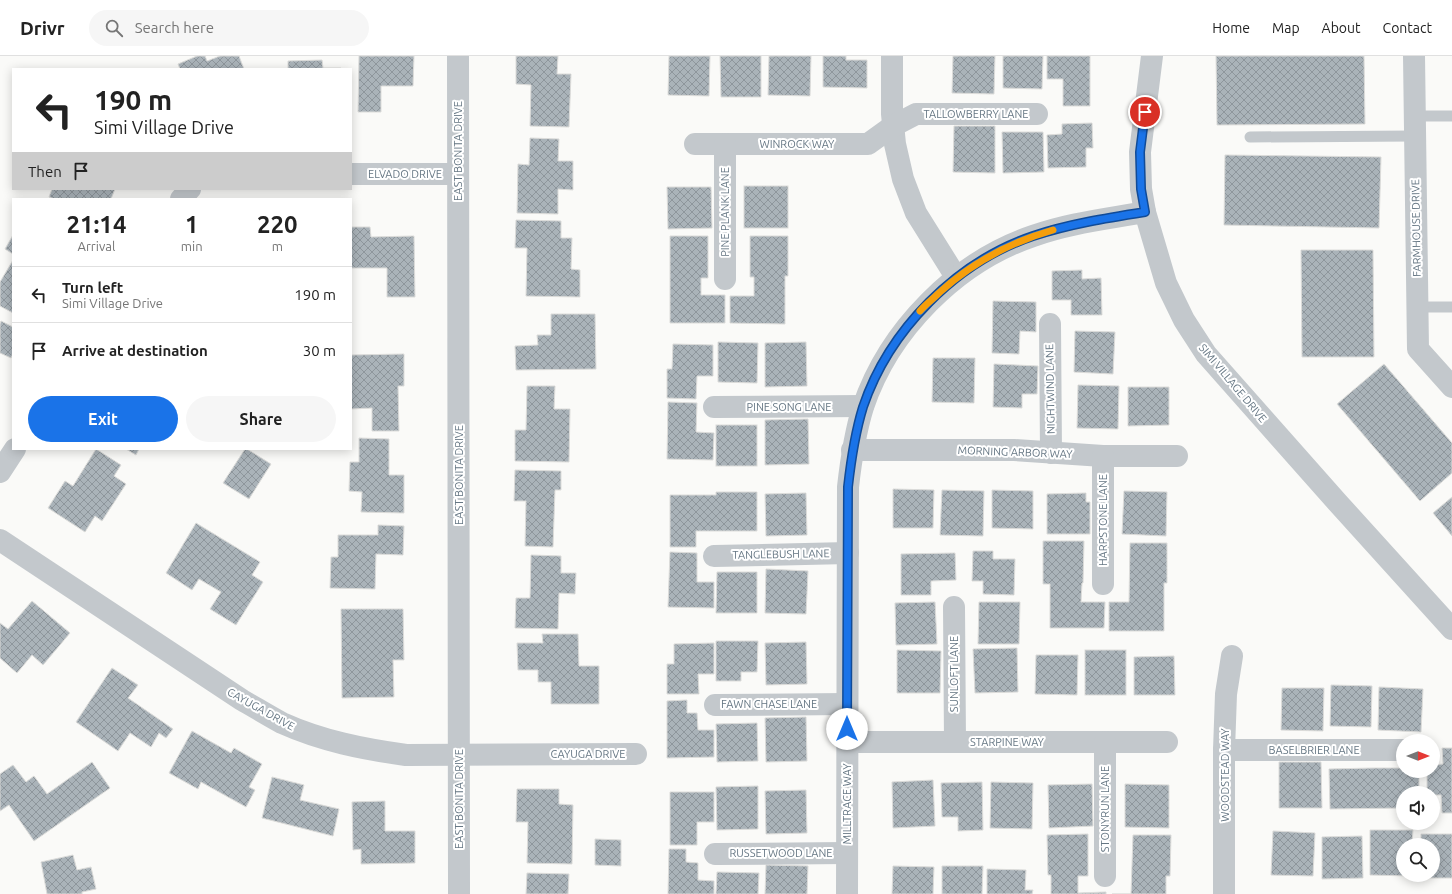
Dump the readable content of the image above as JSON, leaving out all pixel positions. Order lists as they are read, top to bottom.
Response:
{
  "streets": {
    "street": [
      "TALLOWBERRY LANE",
      "WINROCK WAY",
      "EAST BONITA DRIVE",
      "ELVADO DRIVE",
      "PINE PLANK LANE",
      "FARMHOUSE DRIVE",
      "SIMI VILLAGE DRIVE",
      "NIGHTWIND LANE",
      "PINE SONG LANE",
      "MORNING ARBOR WAY",
      "HARPSTONE LANE",
      "TANGLEBUSH LANE",
      "SUNLOFT LANE",
      "FAWN CHASE LANE",
      "CAYUGA DRIVE",
      "STARPINE WAY",
      "BASELBRIER LANE",
      "WOODSTEAD WAY",
      "MILLTRACE WAY",
      "STONYRUN LANE",
      "RUSSETWOOD LANE"
    ]
  },
  "crossings": [
    ["TALLOWBERRY LANE", "WINROCK WAY"],
    ["WINROCK WAY", "PINE PLANK LANE"],
    ["EAST BONITA DRIVE", "ELVADO DRIVE"],
    ["EAST BONITA DRIVE", "CAYUGA DRIVE"],
    ["SIMI VILLAGE DRIVE", "MILLTRACE WAY"],
    ["NIGHTWIND LANE", "MORNING ARBOR WAY"],
    ["PINE SONG LANE", "MILLTRACE WAY"],
    ["MORNING ARBOR WAY", "HARPSTONE LANE"],
    ["MORNING ARBOR WAY", "MILLTRACE WAY"],
    ["TANGLEBUSH LANE", "MILLTRACE WAY"],
    ["SUNLOFT LANE", "STARPINE WAY"],
    ["FAWN CHASE LANE", "MILLTRACE WAY"],
    ["STARPINE WAY", "MILLTRACE WAY"],
    ["STARPINE WAY", "STONYRUN LANE"],
    ["BASELBRIER LANE", "WOODSTEAD WAY"],
    ["MILLTRACE WAY", "RUSSETWOOD LANE"]
  ],
  "north": "right",
  "page": {
    "header": "Drivr",
    "search": "Search here",
    "nav": [
      "Home",
      "Map",
      "About",
      "Contact"
    ],
    "turn": ["190 m", "Simi Village Drive"],
    "then": "Then",
    "eta": [
      "21:14",
      "Arrival",
      "1",
      "min",
      "220",
      "m"
    ],
    "list": [
      {
        "name": "Turn left",
        "note": "Simi Village Drive",
        "value": "190 m"
      },
      {
        "name": "Arrive at destination",
        "value": "30 m"
      }
    ],
    "buttons": ["Exit", "Share"]
  }
}
